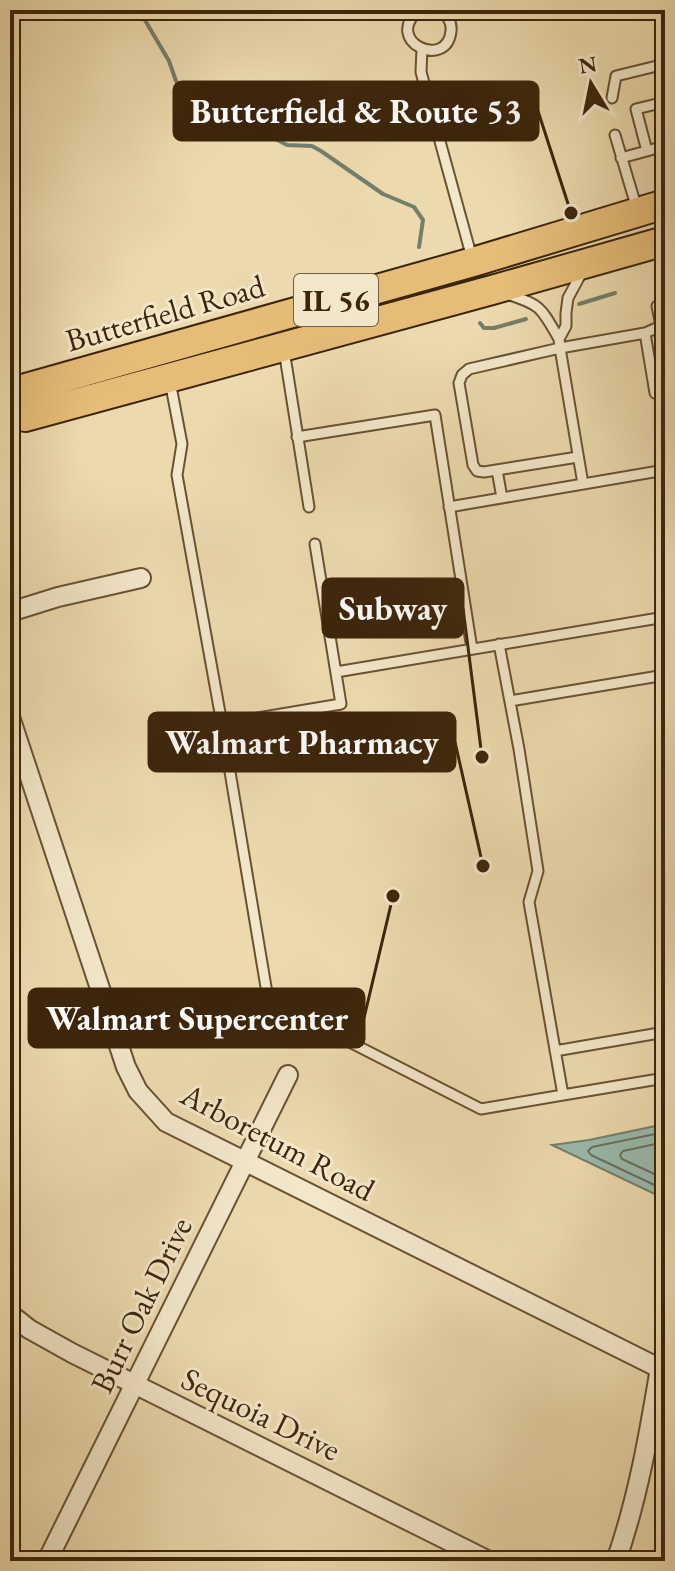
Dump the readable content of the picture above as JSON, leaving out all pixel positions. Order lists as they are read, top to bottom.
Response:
{
  "streets": {
    "main road": ["IL 56", "Butterfield Road"],
    "street": ["Arboretum Road", "Burr Oak Drive", "Sequoia Drive"]
  },
  "crossings": [
    ["Arboretum Road", "Burr Oak Drive"],
    ["Burr Oak Drive", "Sequoia Drive"]
  ],
  "places": [
    "Butterfield & Route 53",
    "Subway",
    "Walmart Pharmacy",
    "Walmart Supercenter"
  ],
  "north": "top"
}
